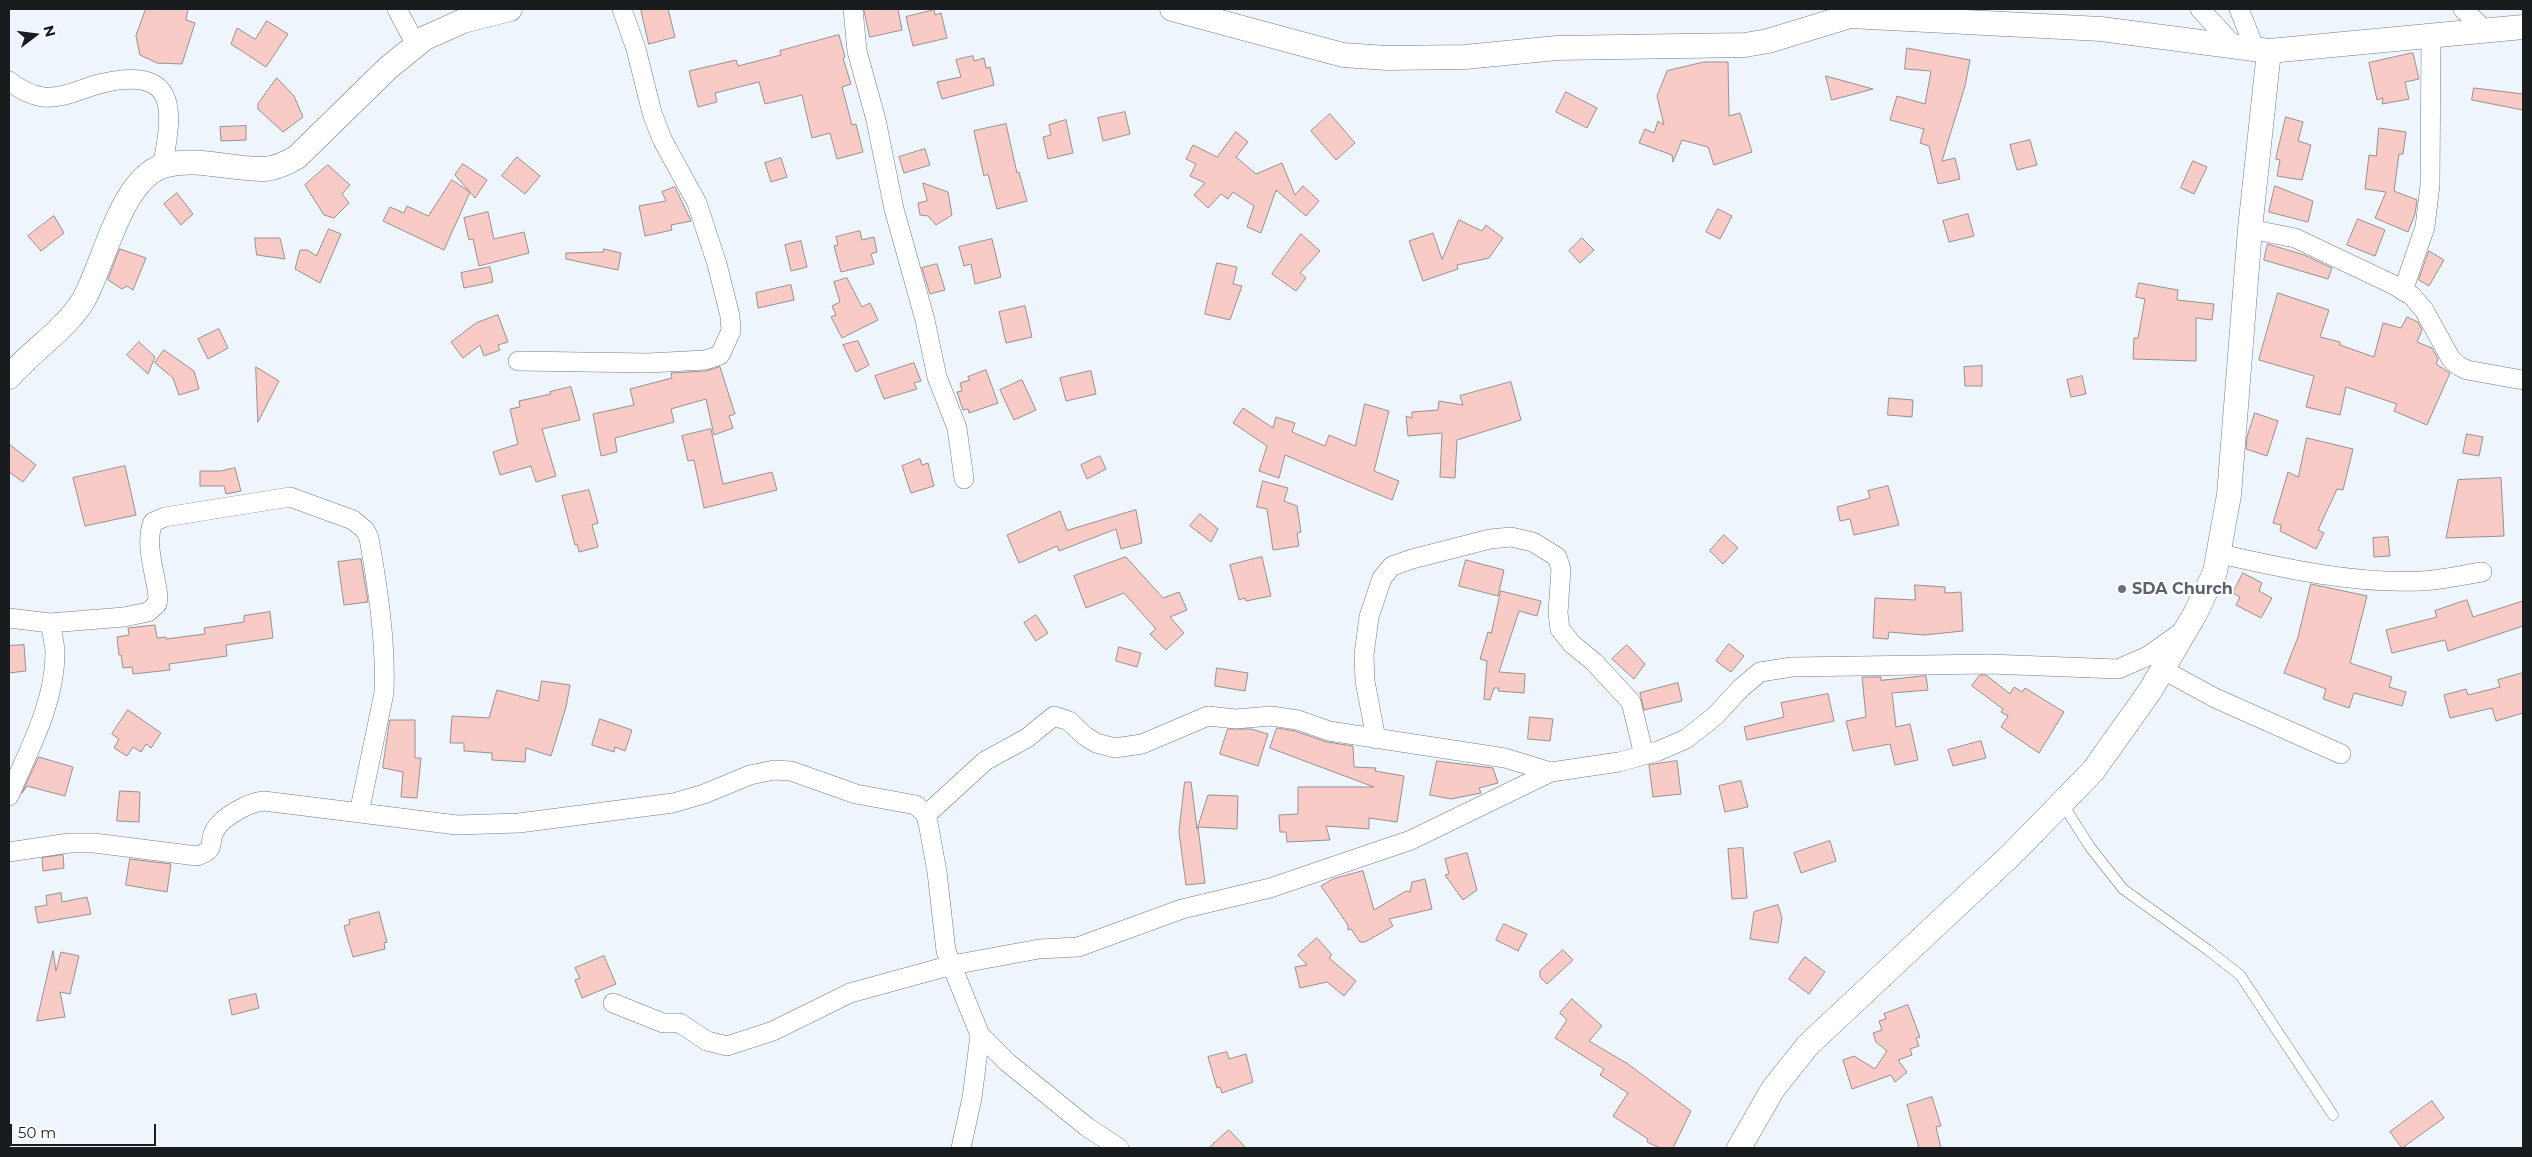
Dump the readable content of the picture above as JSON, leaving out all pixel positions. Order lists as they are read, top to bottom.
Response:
{
  "places": ["SDA Church"],
  "scale_bar": "50 m",
  "north": "right"
}
